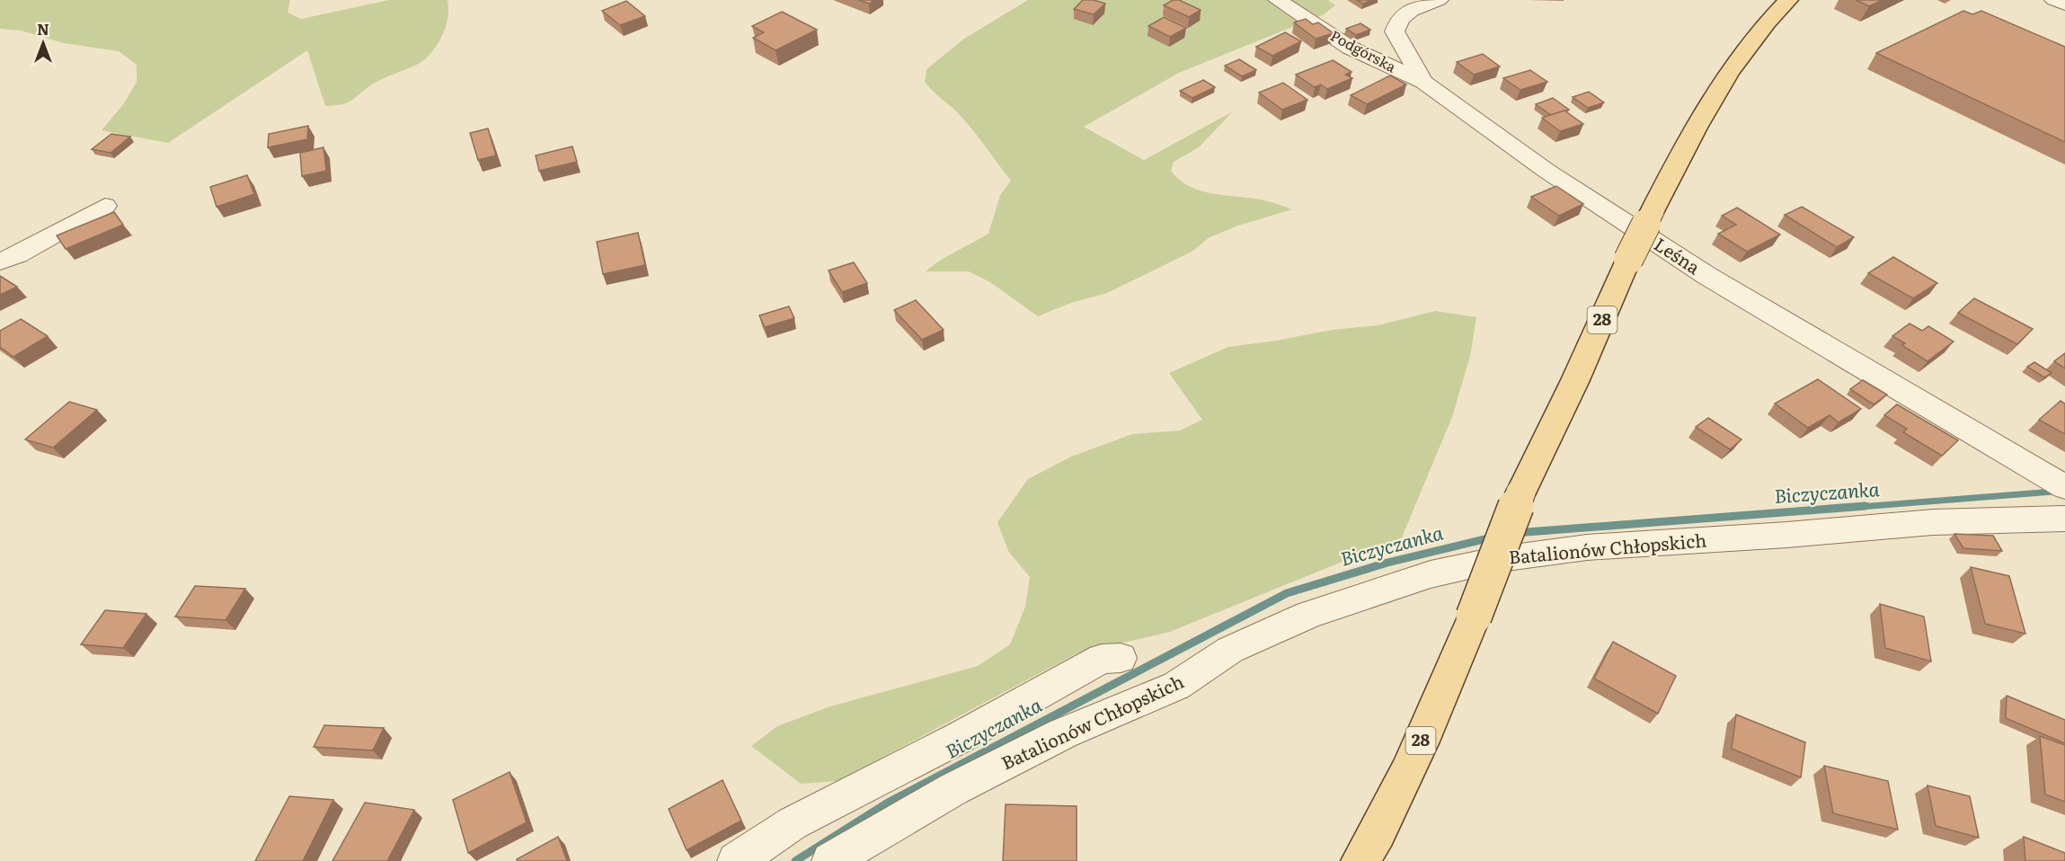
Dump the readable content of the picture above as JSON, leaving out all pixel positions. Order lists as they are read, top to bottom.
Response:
{
  "streets": {
    "main road": ["28"],
    "street": ["Podgórska", "Leśna", "Batalionów Chłopskich"]
  },
  "crossings": [
    ["Podgórska", "Leśna"]
  ],
  "water": ["Biczyczanka"],
  "north": "top"
}
